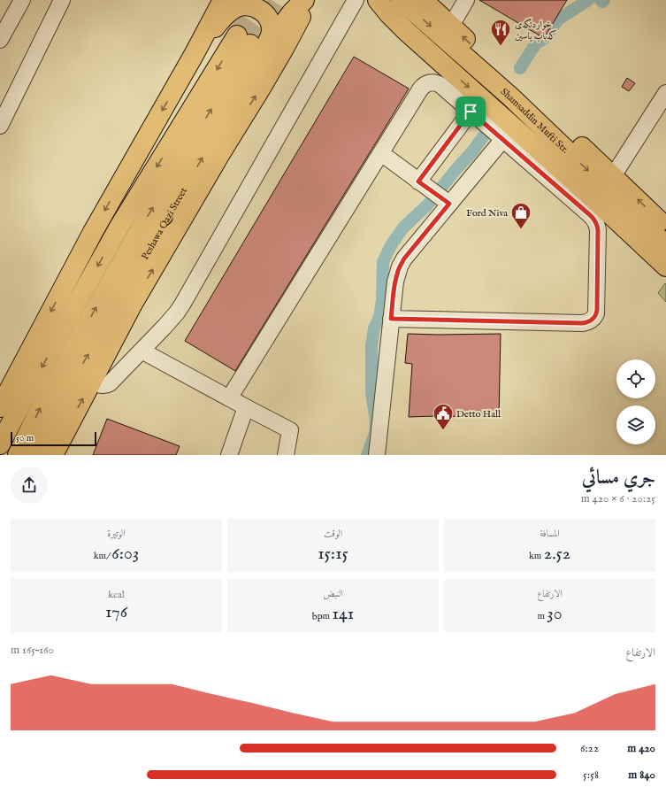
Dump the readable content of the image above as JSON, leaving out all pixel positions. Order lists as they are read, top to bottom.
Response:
{
  "streets": {
    "main road": ["Shamsaddin Mufti Str.", "Peshawa Qazi Street"]
  },
  "places": {
    "restaurant": ["خواردنگەی کەباب یاسین"],
    "shop": ["Ford Niva"],
    "public building": ["Detto Hall"]
  },
  "scale_bar": "50 m",
  "page": {
    "scale": "50 m",
    "heading": ["جري مسائي", "20:25 · 6 × 420 m"],
    "stats": [
      ["المسافة", "2.52 km"],
      ["الوقت", "15:15"],
      ["الوتيرة", "6:03 /km"],
      ["الارتفاع", "30 m"],
      ["النبض", "141 bpm"],
      ["kcal", "176"]
    ],
    "chart": ["الارتفاع", "160–165 m"],
    "list": [
      {
        "name": "420 m",
        "note": "6:22"
      },
      {
        "name": "840 m",
        "note": "5:58"
      }
    ]
  }
}
